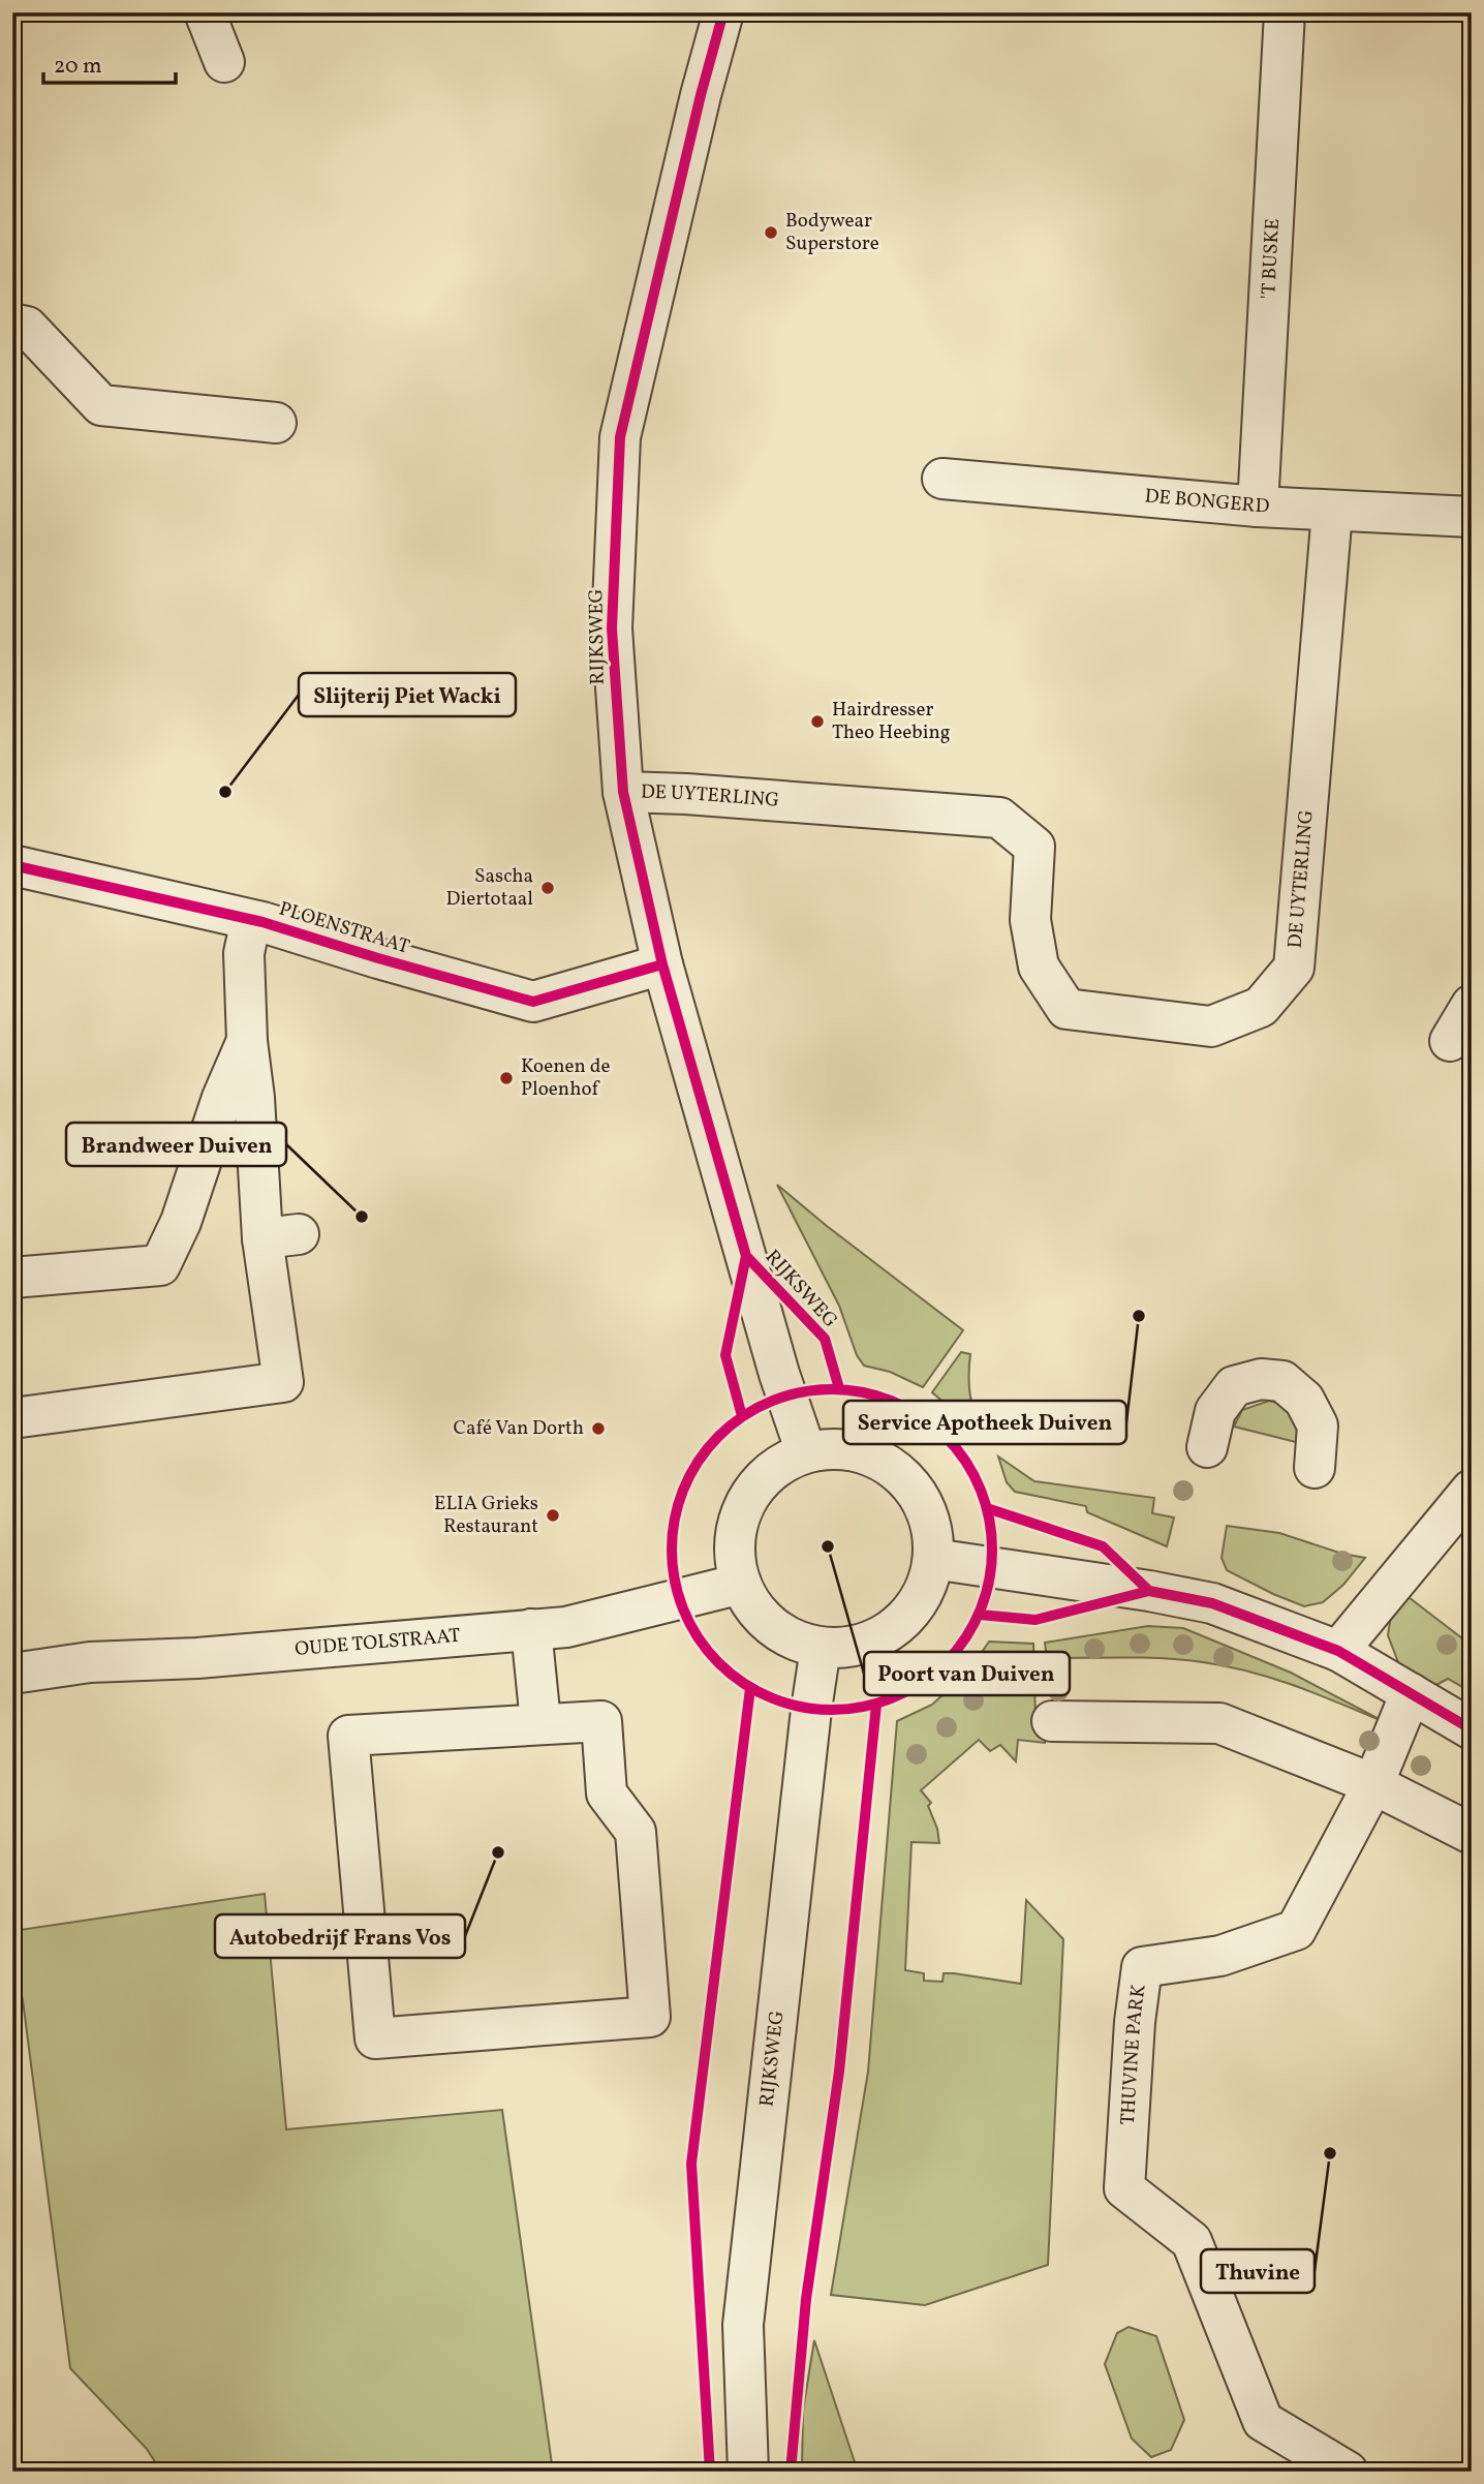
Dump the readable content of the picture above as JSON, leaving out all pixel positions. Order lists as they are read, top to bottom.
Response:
{
  "streets": {
    "street": [
      "'T BUSKE",
      "DE BONGERD",
      "RIJKSWEG",
      "DE UYTERLING",
      "PLOENSTRAAT",
      "OUDE TOLSTRAAT",
      "THUVINE PARK"
    ]
  },
  "crossings": [
    ["'T BUSKE", "DE BONGERD"],
    ["DE BONGERD", "DE UYTERLING"],
    ["RIJKSWEG", "DE UYTERLING"],
    ["RIJKSWEG", "PLOENSTRAAT"],
    ["RIJKSWEG", "OUDE TOLSTRAAT"]
  ],
  "places": [
    "Bodywear Superstore",
    "Hairdresser Theo Heebing",
    "Slijterij Piet Wacki",
    "Sascha Diertotaal",
    "Koenen de Ploenhof",
    "Brandweer Duiven",
    "Service Apotheek Duiven",
    "Café Van Dorth",
    "ELIA Grieks Restaurant",
    "Poort van Duiven",
    "Autobedrijf Frans Vos",
    "Thuvine"
  ],
  "scale_bar": "20 m"
}
